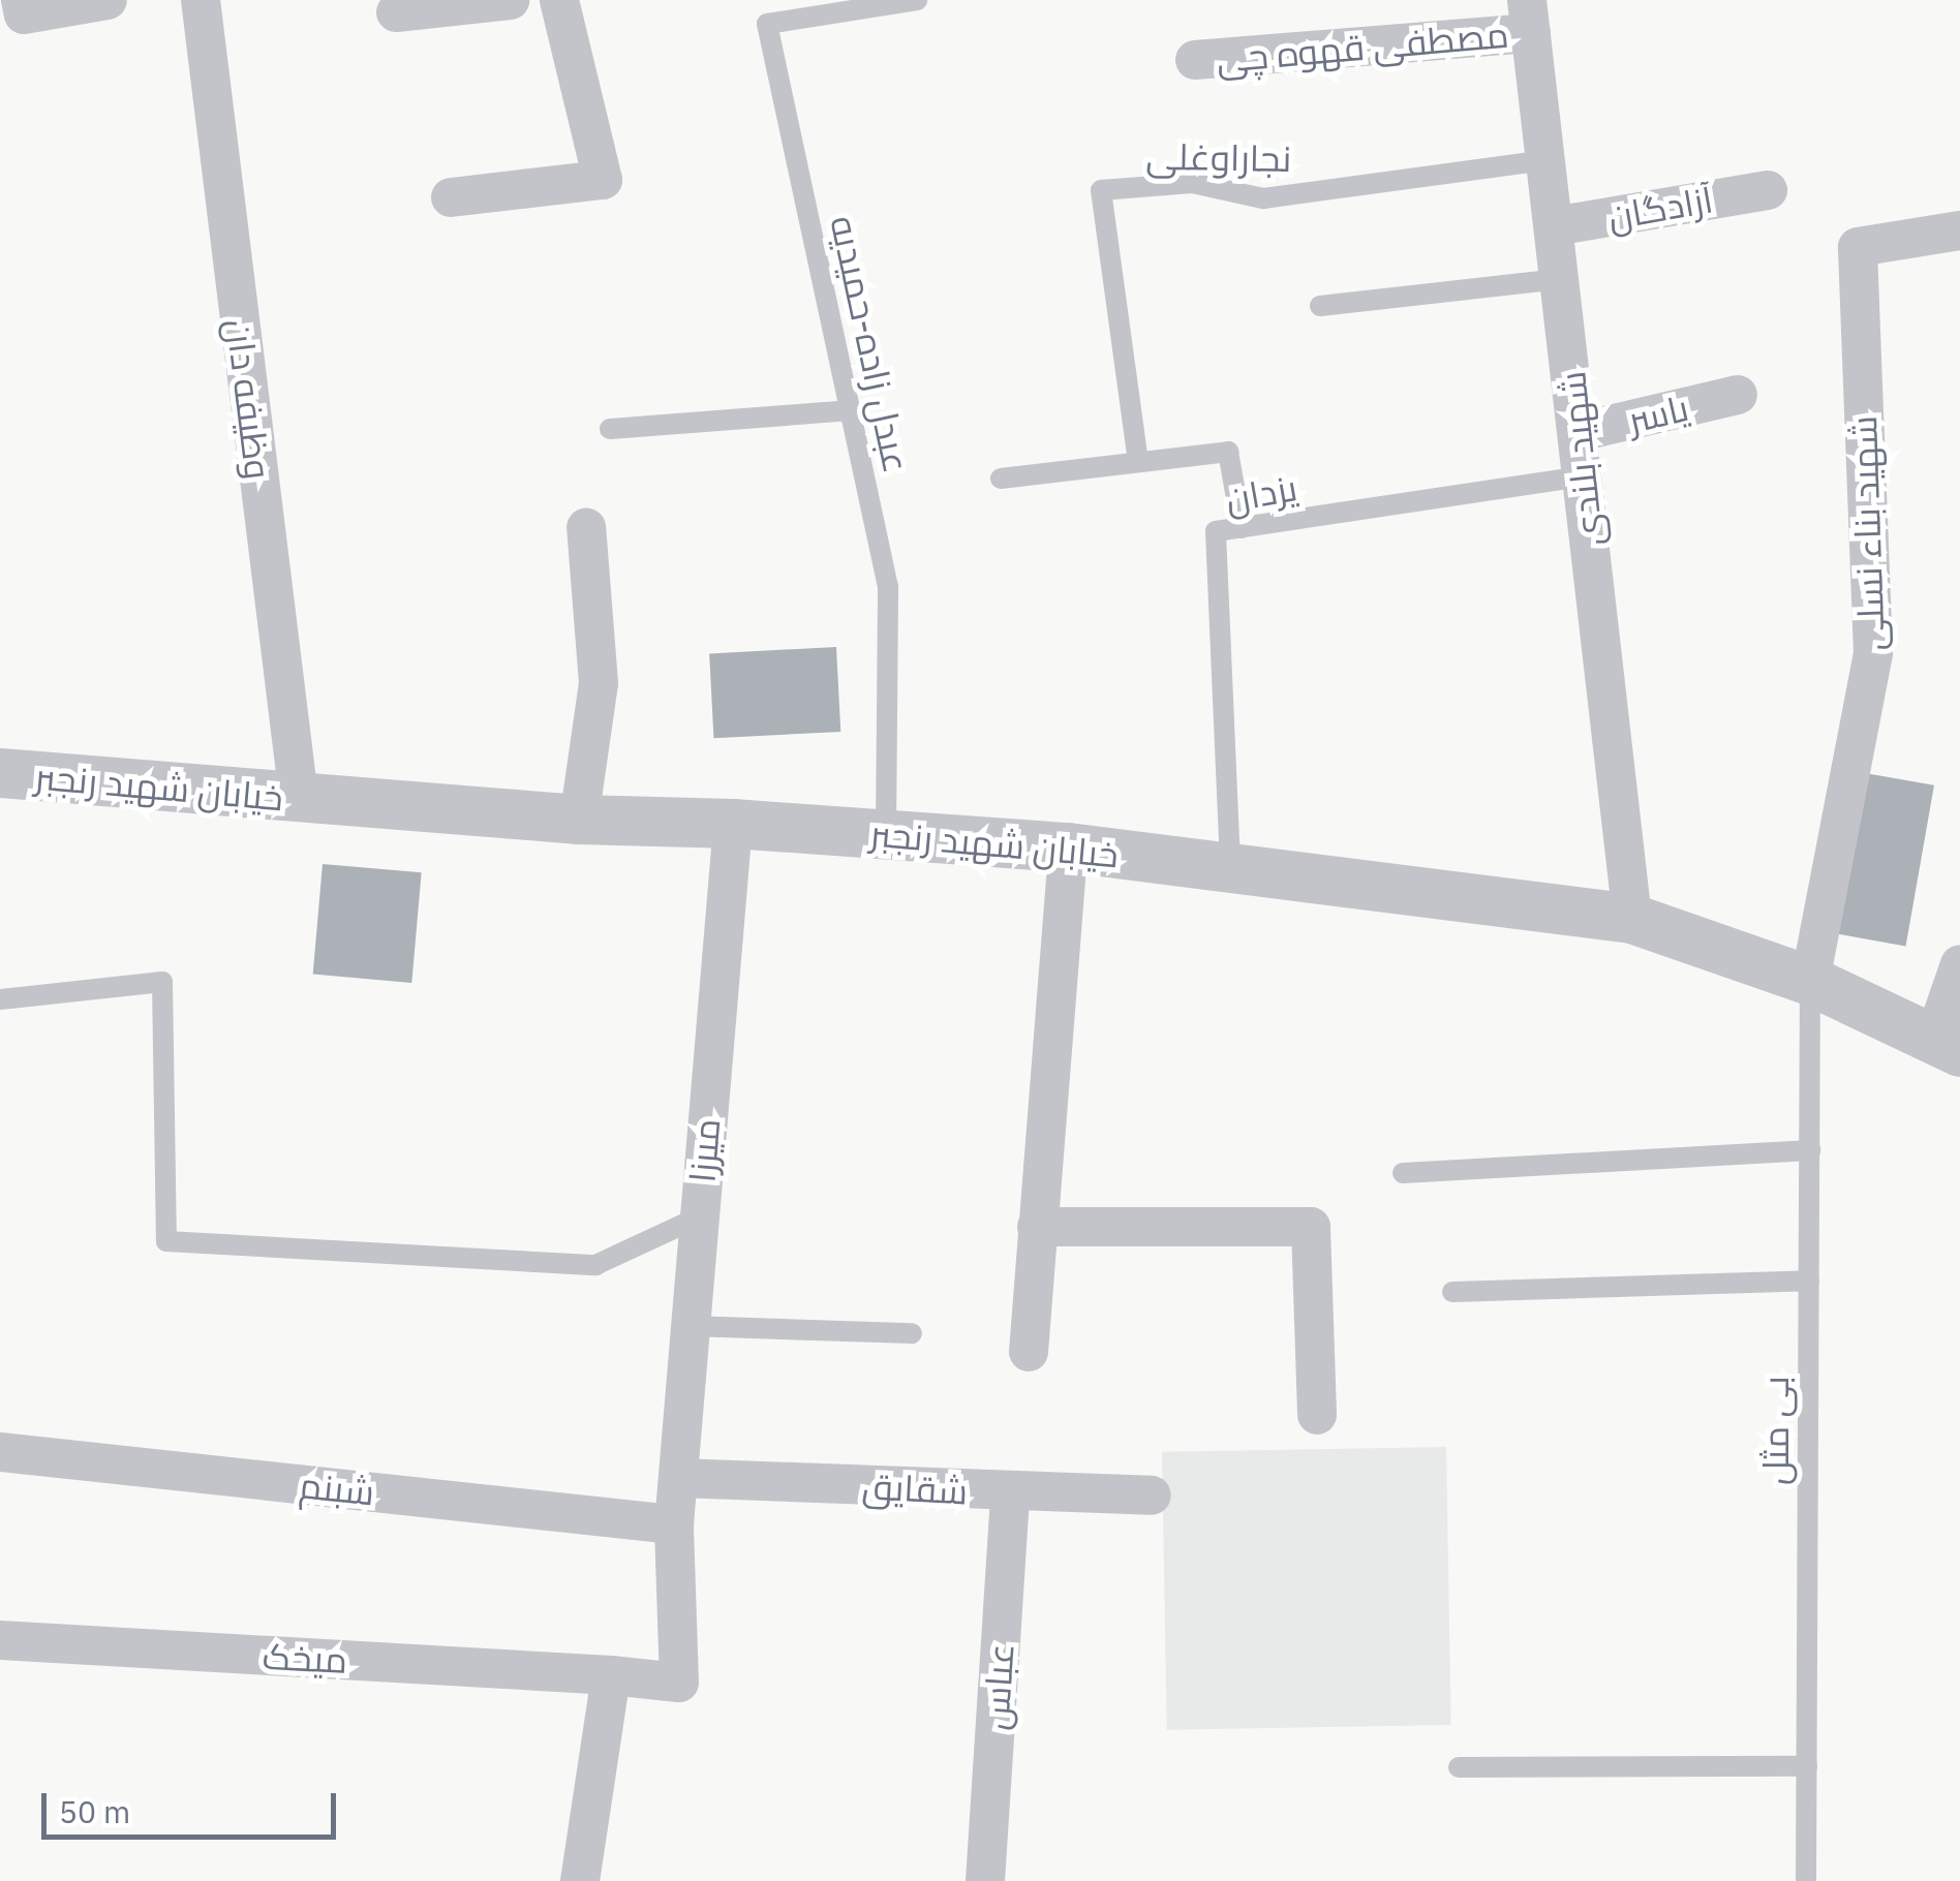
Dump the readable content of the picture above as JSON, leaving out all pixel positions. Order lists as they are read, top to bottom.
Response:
{
  "streets": {
    "street": [
      "مصطفی قهوه چی",
      "آزادگان",
      "وظیفه دان",
      "یاسر",
      "شهید بلندی",
      "شهید بناء نسلی",
      "خیابان شهید رنجبر",
      "میرزا",
      "شبنم",
      "شقایق",
      "میخک",
      "عباس"
    ],
    "lane": [
      "نجاراوغلی",
      "عبدل زاده-حمیدیه",
      "یزدان",
      "بی مثل"
    ]
  },
  "crossings": [
    ["مصطفی قهوه چی", "شهید بلندی"],
    ["نجاراوغلی", "شهید بلندی"],
    ["آزادگان", "شهید بلندی"],
    ["عبدل زاده-حمیدیه", "خیابان شهید رنجبر"],
    ["وظیفه دان", "خیابان شهید رنجبر"],
    ["یاسر", "شهید بلندی"],
    ["شهید بلندی", "یزدان"],
    ["شهید بلندی", "خیابان شهید رنجبر"],
    ["یزدان", "خیابان شهید رنجبر"],
    ["شهید بناء نسلی", "خیابان شهید رنجبر"],
    ["شهید بناء نسلی", "بی مثل"],
    ["خیابان شهید رنجبر", "میرزا"],
    ["خیابان شهید رنجبر", "بی مثل"],
    ["میرزا", "شبنم"],
    ["میرزا", "شقایق"],
    ["میرزا", "میخک"],
    ["شبنم", "میخک"],
    ["شقایق", "عباس"]
  ],
  "scale_bar": "50 m"
}
